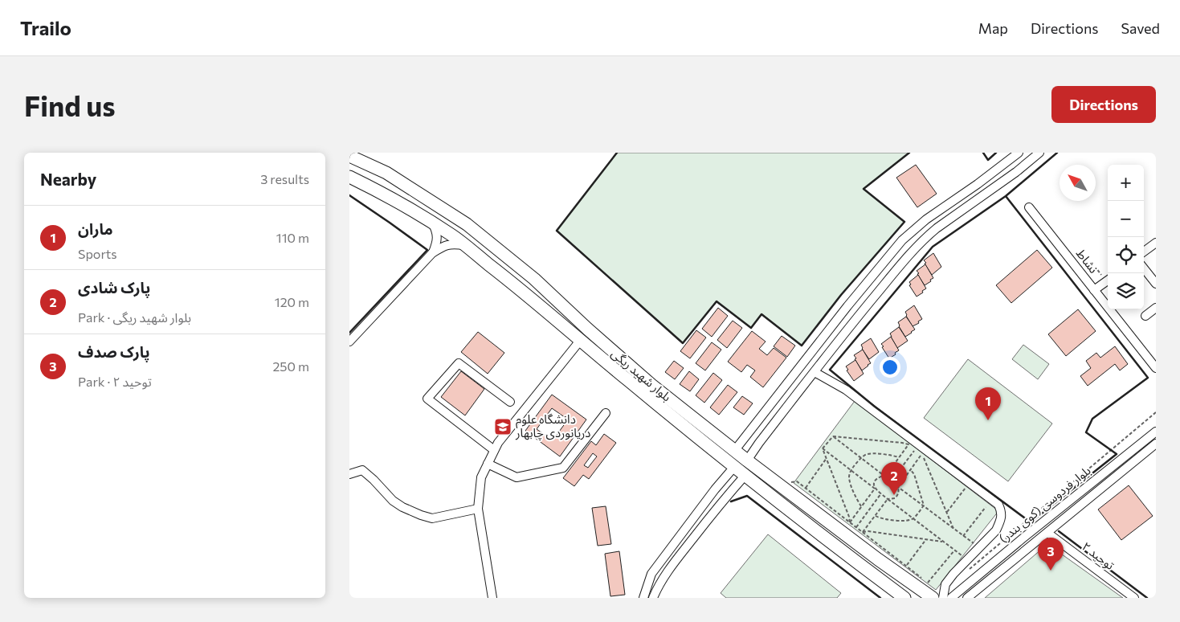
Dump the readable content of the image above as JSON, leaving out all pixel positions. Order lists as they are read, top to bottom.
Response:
{
  "streets": {
    "highway": ["بلوار شهید ریگی"],
    "street": ["نشاط", "بلوار فردوسی (کوی بندر)", "توحید ۲"]
  },
  "crossings": [
    ["بلوار فردوسی (کوی بندر)", "توحید ۲"]
  ],
  "places": {
    "school or university": ["دانشگاه علوم دریانوردی چابهار"]
  },
  "north": "top left",
  "page": {
    "header": "Trailo",
    "nav": ["Map", "Directions", "Saved"],
    "buttons": "Directions",
    "title": "Find us",
    "heading": ["Nearby", "3 results"],
    "map_buttons": ["+", "−"],
    "list": [
      {
        "mark": "1",
        "name": "ماران",
        "note": "Sports",
        "value": "110 m"
      },
      {
        "mark": "2",
        "name": "پارک شادی",
        "note": "Park · بلوار شهید ریگی",
        "value": "120 m"
      },
      {
        "mark": "3",
        "name": "پارک صدف",
        "note": "Park · توحید ۲",
        "value": "250 m"
      }
    ],
    "pins": ["1", "2", "3"]
  }
}
